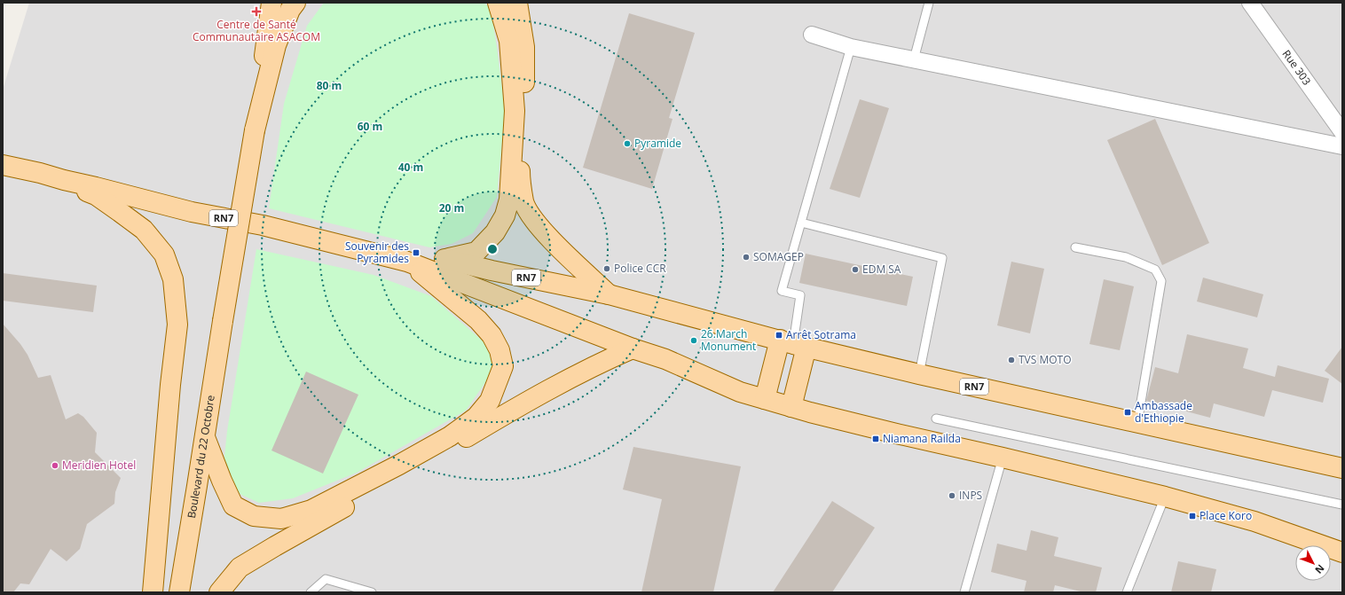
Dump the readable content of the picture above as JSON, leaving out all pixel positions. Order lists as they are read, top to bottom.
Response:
{
  "streets": {
    "main road": ["RN7", "Boulevard du 22 Octobre"],
    "street": ["Rue 303"]
  },
  "places": {
    "health": ["Centre de Santé Communautaire ASACOM"],
    "other": [
      "Pyramide",
      "SOMAGEP",
      "Police CCR",
      "EDM SA",
      "26.March Monument",
      "TVS MOTO",
      "Meridien Hotel",
      "INPS"
    ],
    "transit": [
      "Souvenir des Pyramides",
      "Arrêt Sotrama",
      "Ambassade d'Ethiopie",
      "Niamana Railda",
      "Place Koro"
    ]
  },
  "north": "bottom right",
  "rings": [
    "80 m",
    "60 m",
    "40 m",
    "20 m"
  ]
}
